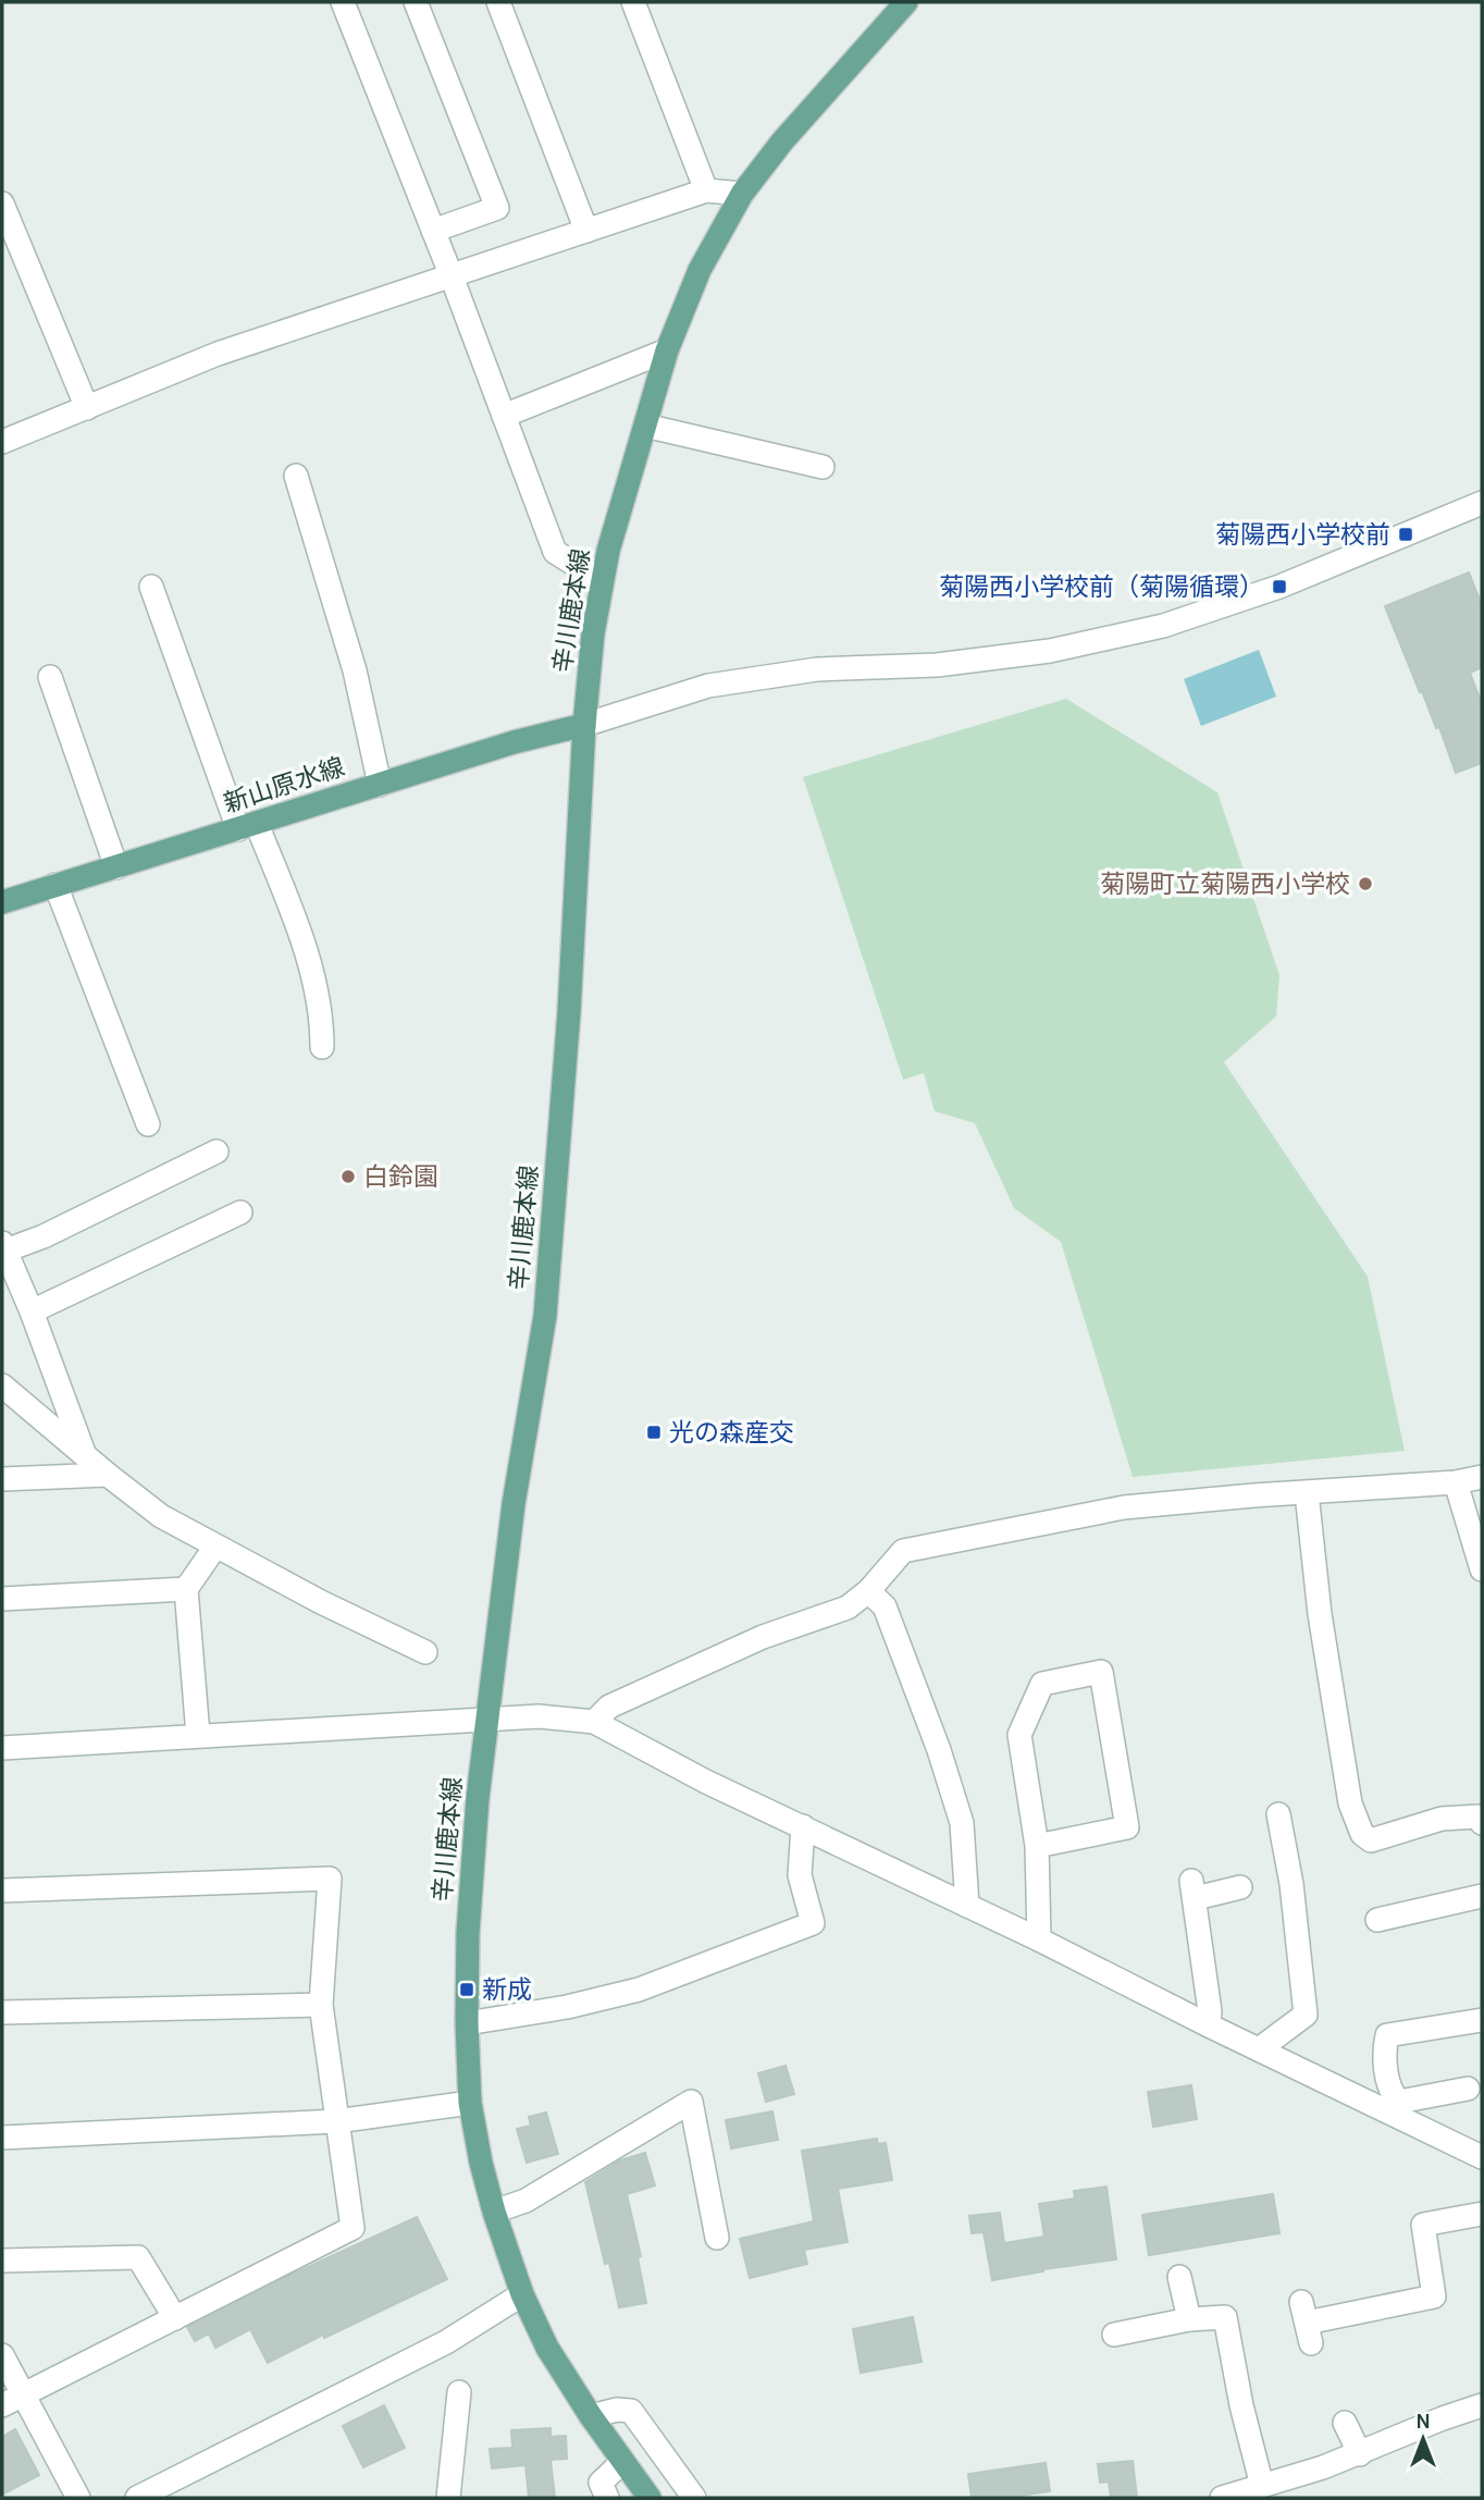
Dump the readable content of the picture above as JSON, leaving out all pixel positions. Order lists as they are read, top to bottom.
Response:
{
  "streets": {
    "main road": ["辛川鹿本線", "新山原水線"]
  },
  "crossings": [
    ["辛川鹿本線", "新山原水線"]
  ],
  "places": {
    "transit": [
      "菊陽西小学校前",
      "菊陽西小学校前（菊陽循環）",
      "光の森産交",
      "新成"
    ],
    "other": ["菊陽町立菊陽西小学校", "白鈴園"]
  },
  "north": "top"
}
